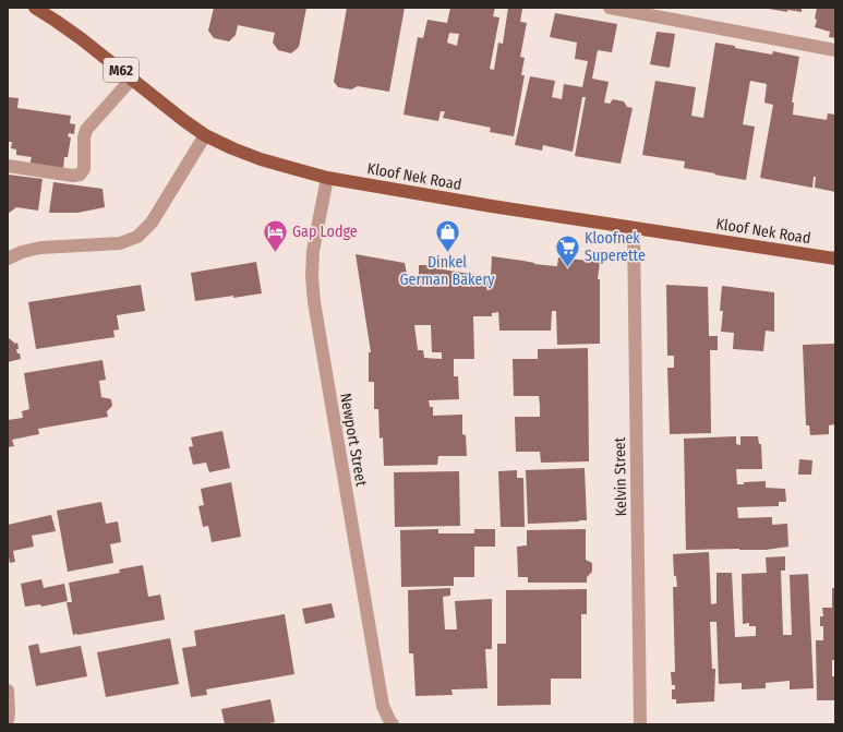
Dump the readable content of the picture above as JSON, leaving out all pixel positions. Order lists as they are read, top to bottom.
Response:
{
  "streets": {
    "main road": ["M62", "Kloof Nek Road"],
    "street": ["Newport Street", "Kelvin Street"]
  },
  "crossings": [
    ["Kloof Nek Road", "Newport Street"],
    ["Kloof Nek Road", "Kelvin Street"]
  ],
  "places": {
    "hotel": ["Gap Lodge"],
    "shop": ["Dinkel German Bakery"],
    "supermarket": ["Kloofnek Superette"]
  }
}
